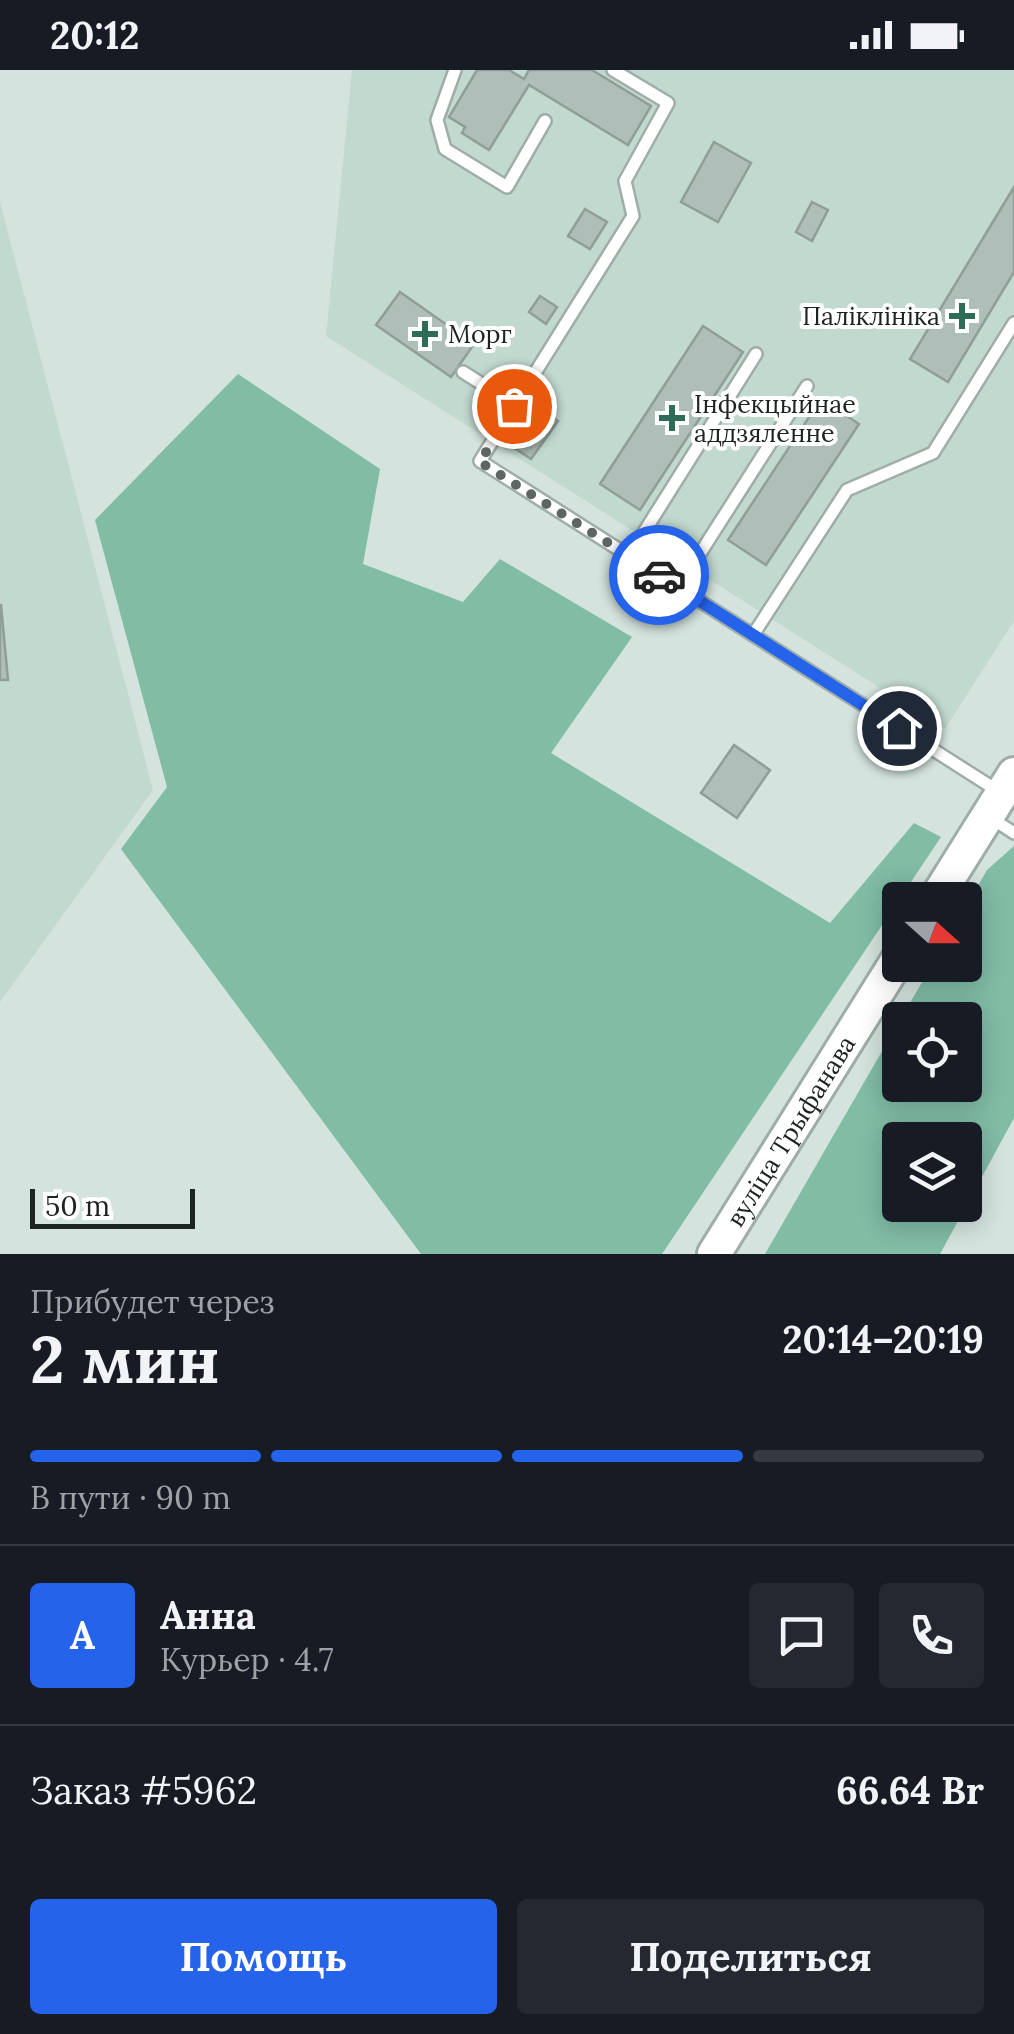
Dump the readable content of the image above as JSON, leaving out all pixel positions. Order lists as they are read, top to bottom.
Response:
{
  "streets": {
    "street": ["вуліца Трыфанава"]
  },
  "places": {
    "health": ["Паліклініка", "Морг", "Інфекцыйнае аддзяленне"]
  },
  "scale_bar": "50 m",
  "north": "right",
  "page": {
    "status": "20:12",
    "scale": "50 m",
    "heading": ["2 мин", "Прибудет через", "20:14–20:19"],
    "panel": [
      "Анна",
      "Курьер · 4.7",
      "Заказ #5962",
      "66.64 Br"
    ],
    "bar": "В пути · 90 m",
    "round": "А",
    "buttons": ["Помощь", "Поделиться"]
  }
}
